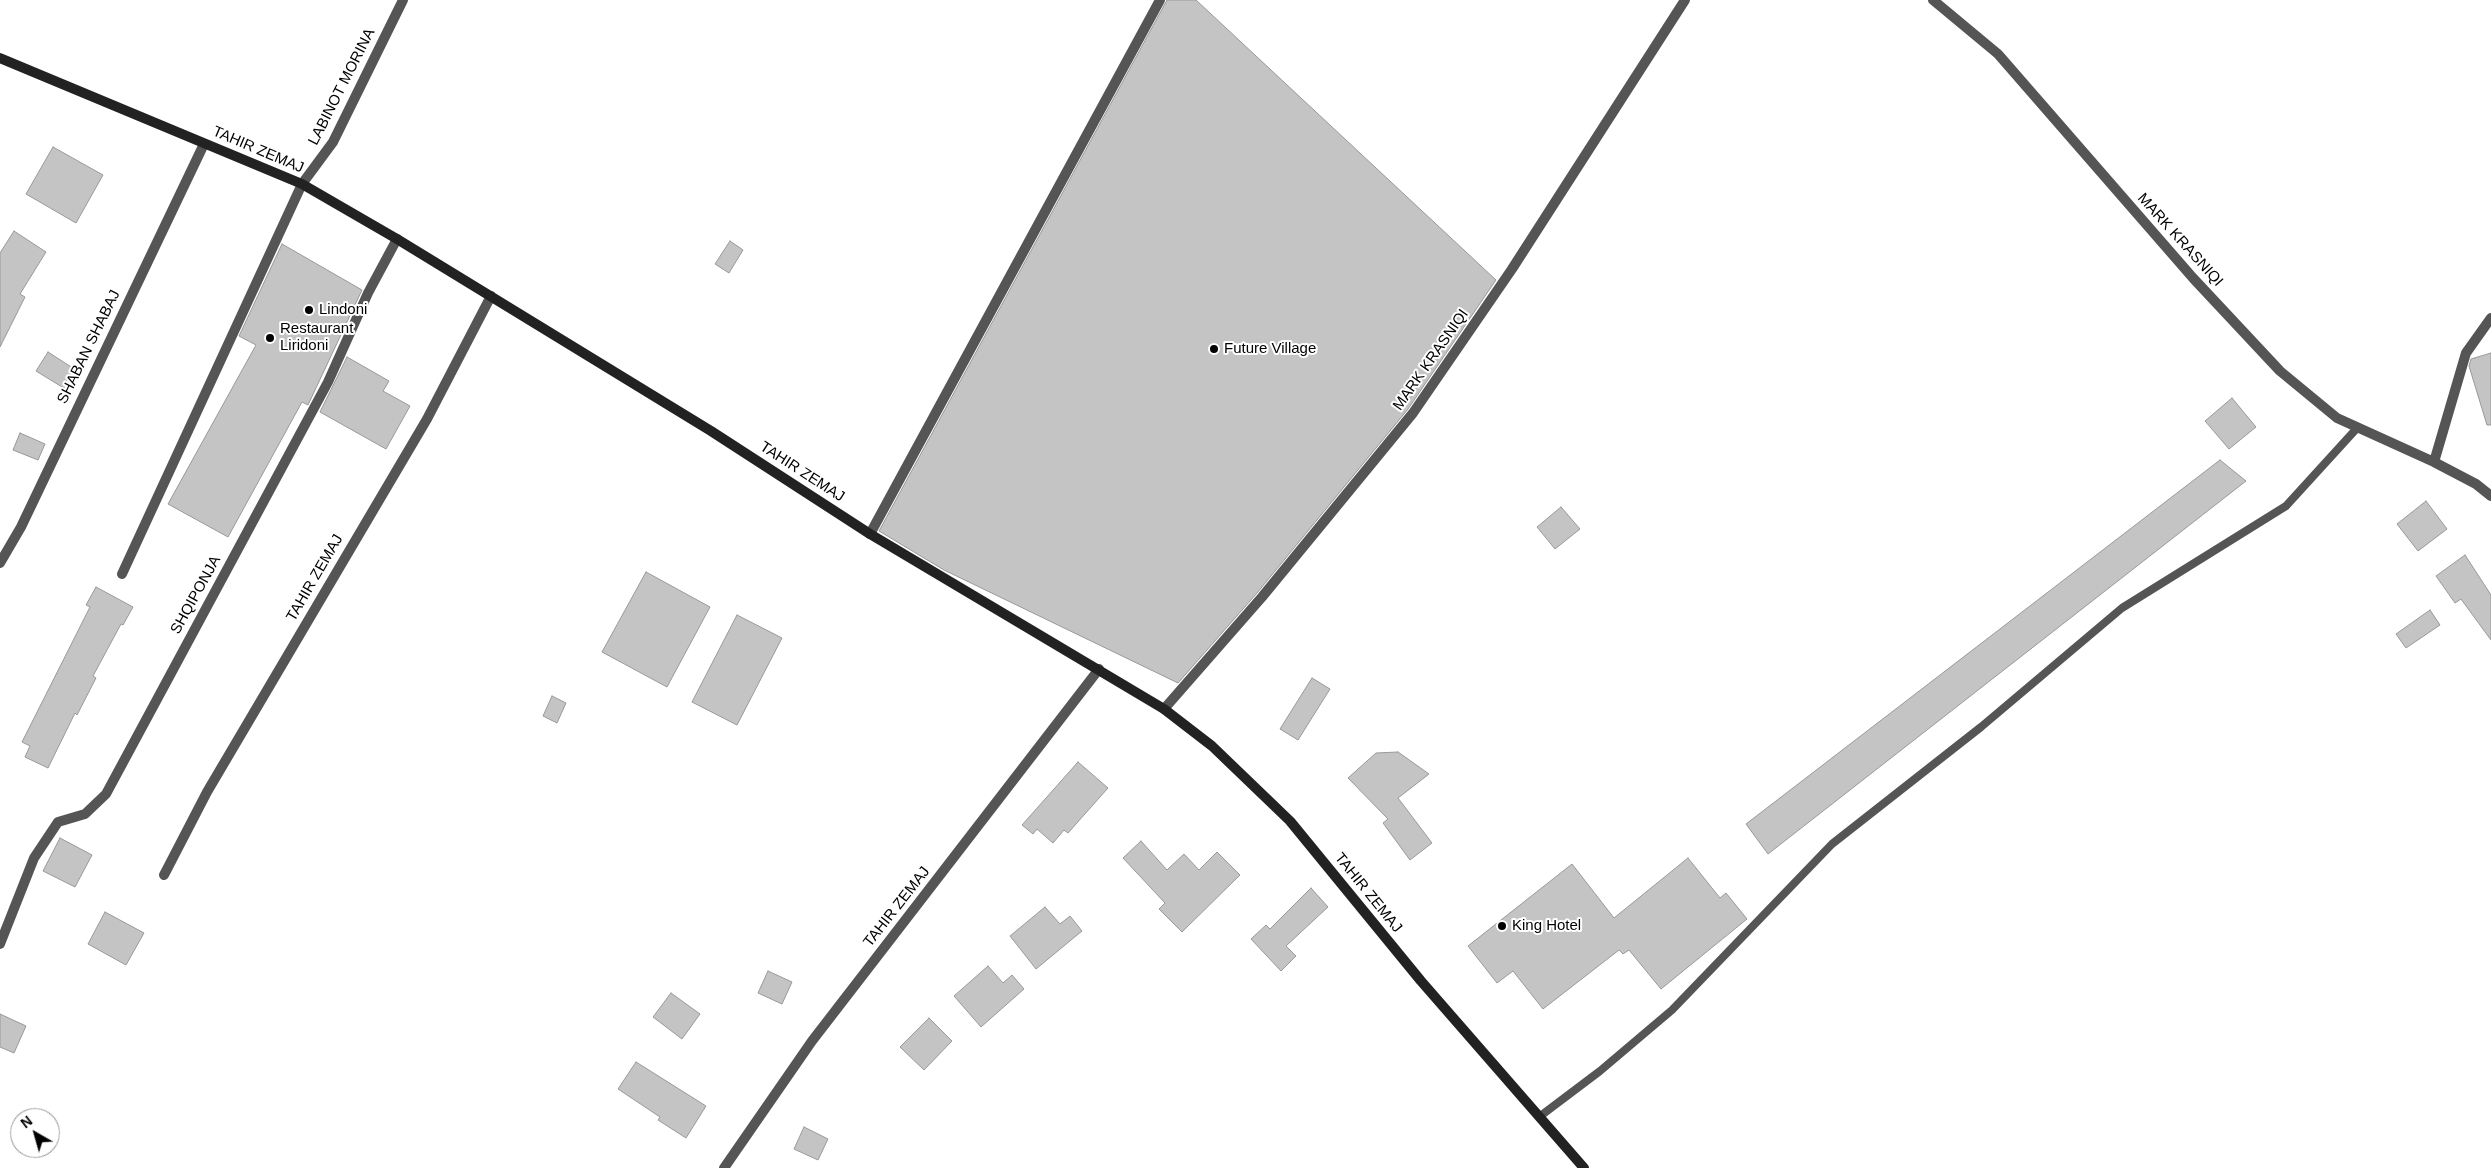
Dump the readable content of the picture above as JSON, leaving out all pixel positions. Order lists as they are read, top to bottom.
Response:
{
  "streets": {
    "main road": ["TAHIR ZEMAJ"],
    "street": [
      "LABINOT MORINA",
      "MARK KRASNIQI",
      "SHABAN SHABAJ",
      "SHQIPONJA"
    ]
  },
  "crossings": [
    ["LABINOT MORINA", "TAHIR ZEMAJ"],
    ["TAHIR ZEMAJ", "MARK KRASNIQI"],
    ["TAHIR ZEMAJ", "SHABAN SHABAJ"],
    ["TAHIR ZEMAJ", "SHQIPONJA"]
  ],
  "places": [
    "Lindoni",
    "Restaurant Liridoni",
    "Future Village",
    "King Hotel"
  ],
  "north": "top left"
}
